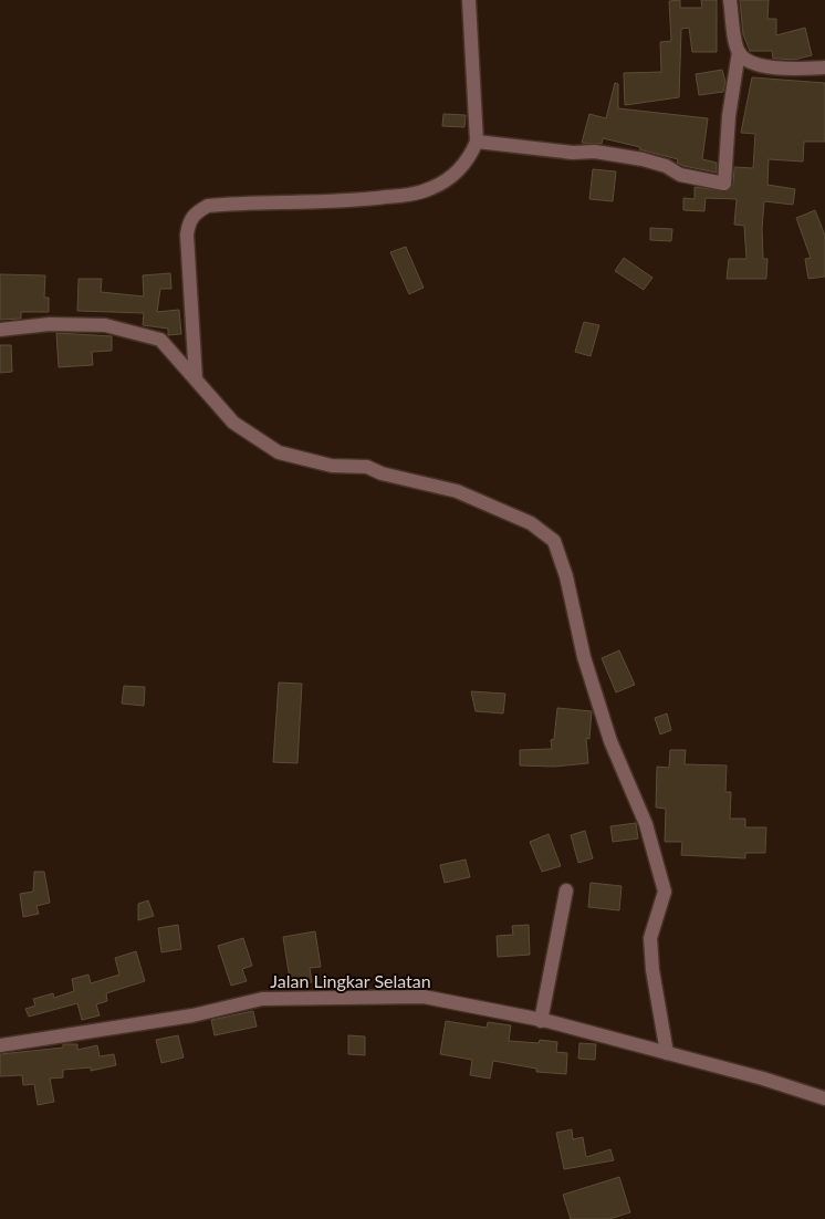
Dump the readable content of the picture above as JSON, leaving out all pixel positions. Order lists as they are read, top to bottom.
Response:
{
  "streets": {
    "street": ["Jalan Lingkar Selatan"]
  }
}
